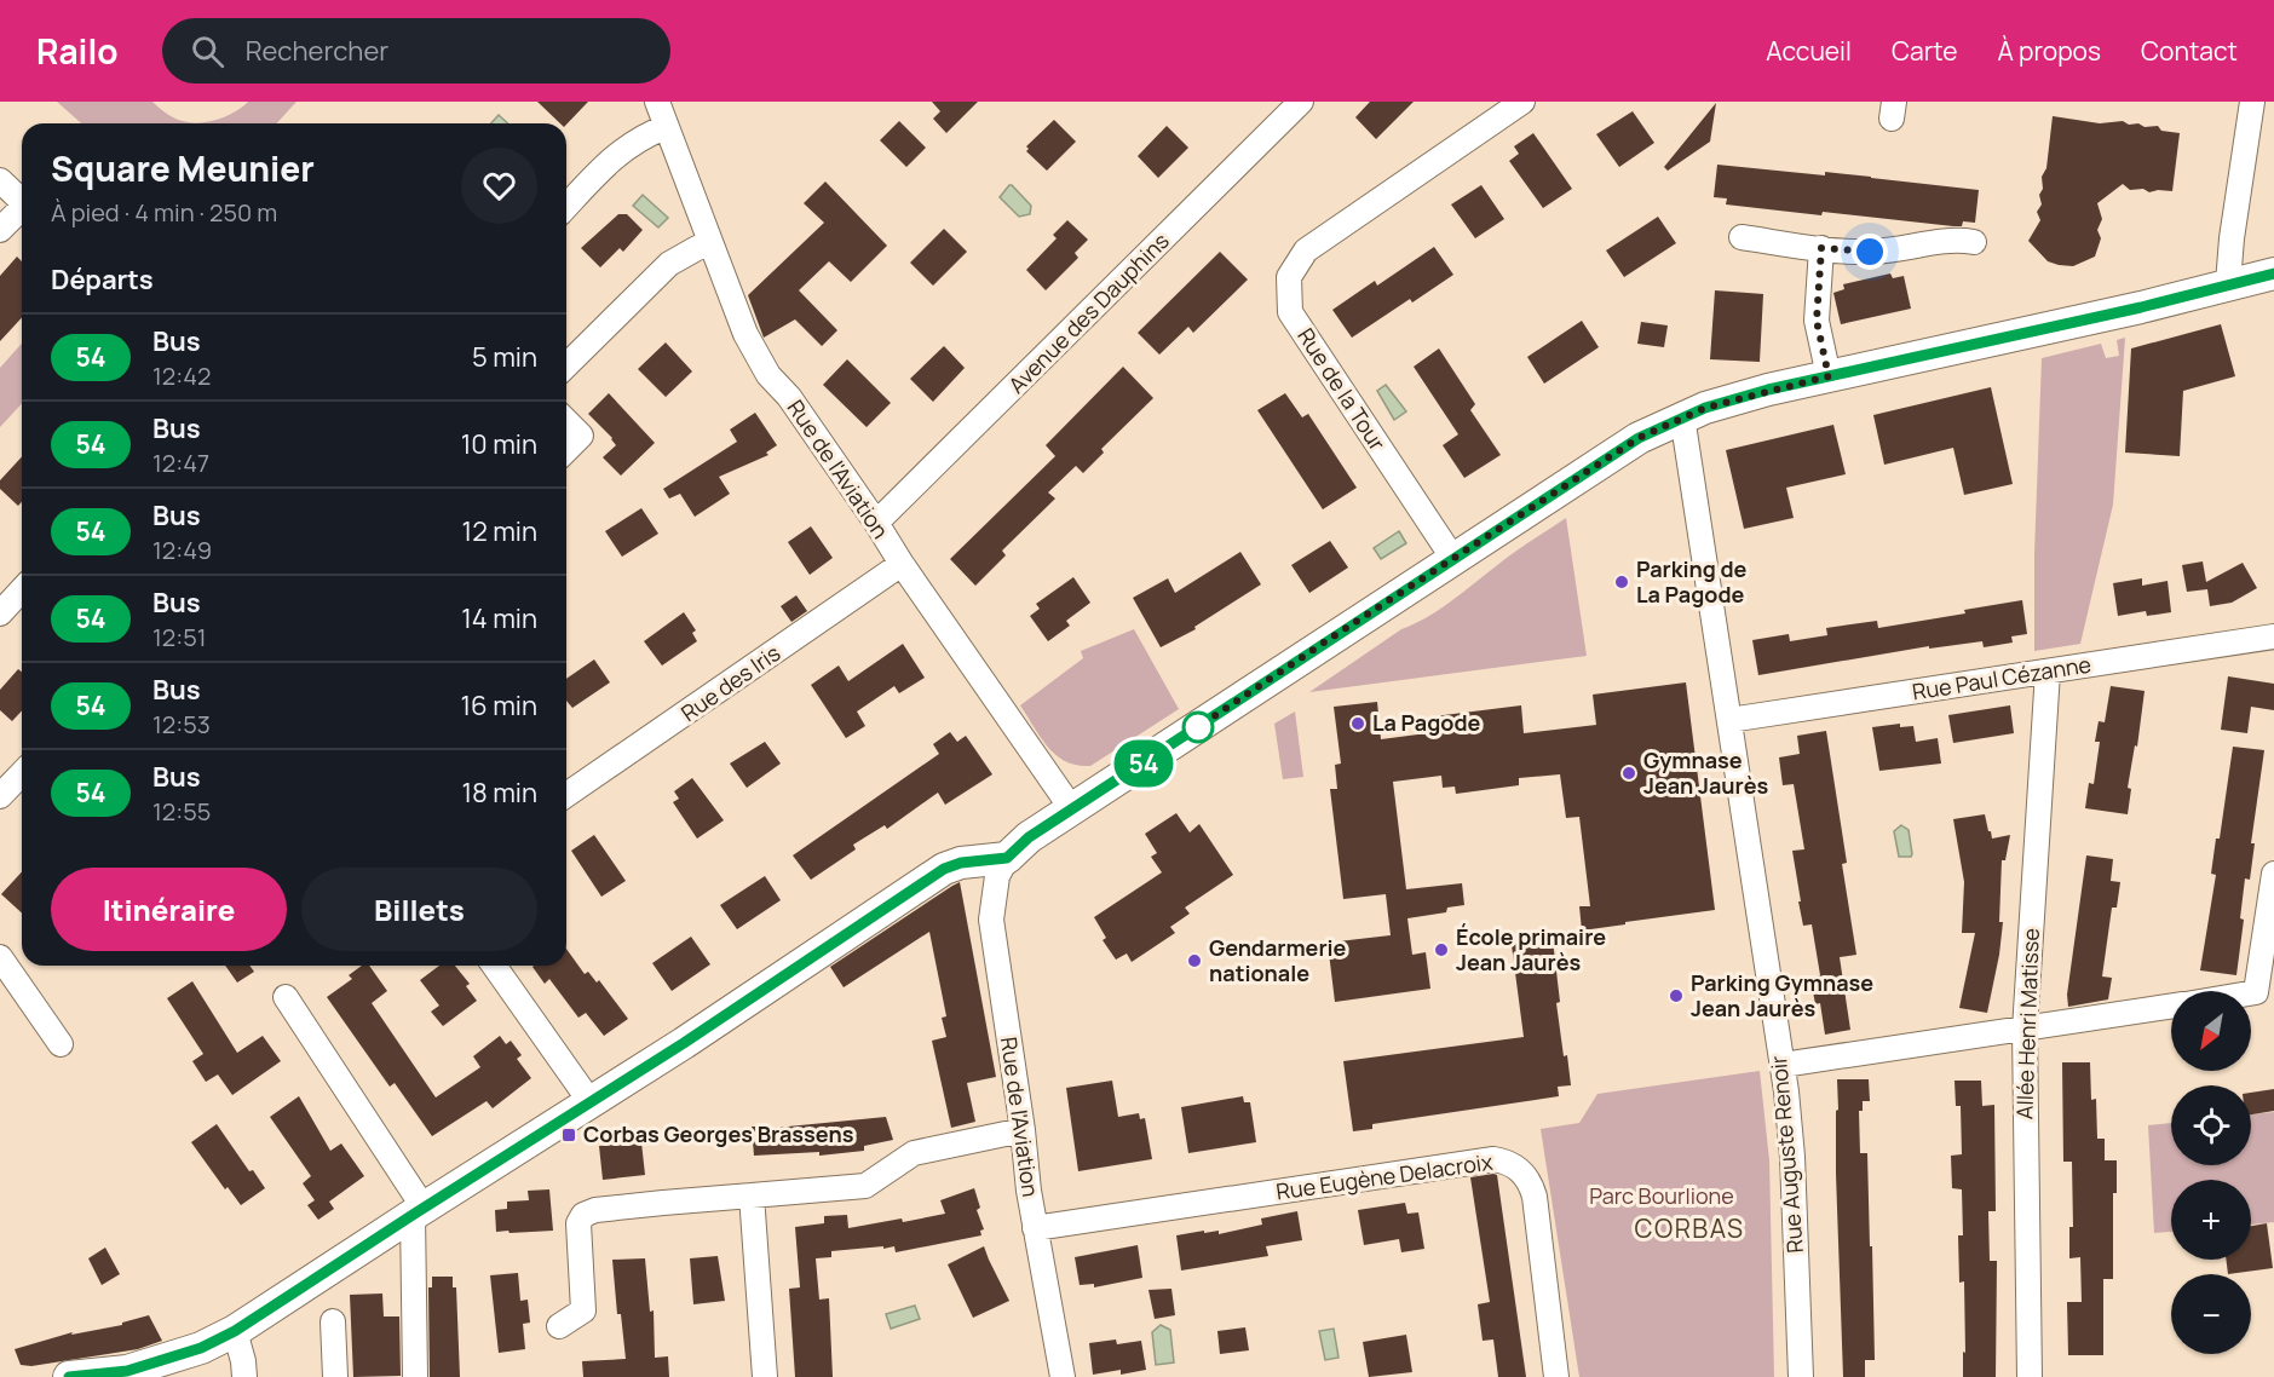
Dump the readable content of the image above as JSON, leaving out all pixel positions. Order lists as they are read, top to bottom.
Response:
{
  "streets": {
    "street": [
      "Avenue des Dauphins",
      "Rue de la Tour",
      "Rue de l'Aviation",
      "Rue Paul Cézanne",
      "Rue des Iris",
      "Allée Henri Matisse",
      "Rue Auguste Renoir",
      "Rue Eugène Delacroix"
    ]
  },
  "crossings": [
    ["Avenue des Dauphins", "Rue de l'Aviation"],
    ["Rue de l'Aviation", "Rue des Iris"],
    ["Rue de l'Aviation", "Rue Eugène Delacroix"],
    ["Rue Paul Cézanne", "Allée Henri Matisse"],
    ["Rue Paul Cézanne", "Rue Auguste Renoir"]
  ],
  "districts": ["CORBAS"],
  "parks": ["Parc Bourlione"],
  "places": {
    "other": [
      "Parking de La Pagode",
      "La Pagode",
      "Gymnase Jean Jaurès",
      "École primaire Jean Jaurès",
      "Gendarmerie nationale",
      "Parking Gymnase Jean Jaurès"
    ],
    "transit": ["Corbas Georges Brassens"]
  },
  "lines": ["bus line 54"],
  "north": "bottom left",
  "page": {
    "header": "Railo",
    "search": "Rechercher",
    "nav": [
      "Accueil",
      "Carte",
      "À propos",
      "Contact"
    ],
    "on_map": "54",
    "heading": [
      ["Square Meunier", "À pied · 4 min · 250 m"],
      "Départs"
    ],
    "list": [
      {
        "mark": "54",
        "name": "Bus",
        "note": "12:42",
        "value": "5 min"
      },
      {
        "mark": "54",
        "name": "Bus",
        "note": "12:47",
        "value": "10 min"
      },
      {
        "mark": "54",
        "name": "Bus",
        "note": "12:49",
        "value": "12 min"
      },
      {
        "mark": "54",
        "name": "Bus",
        "note": "12:51",
        "value": "14 min"
      },
      {
        "mark": "54",
        "name": "Bus",
        "note": "12:53",
        "value": "16 min"
      },
      {
        "mark": "54",
        "name": "Bus",
        "note": "12:55",
        "value": "18 min"
      }
    ],
    "buttons": ["Itinéraire", "Billets"],
    "map_buttons": ["+", "−"]
  }
}
